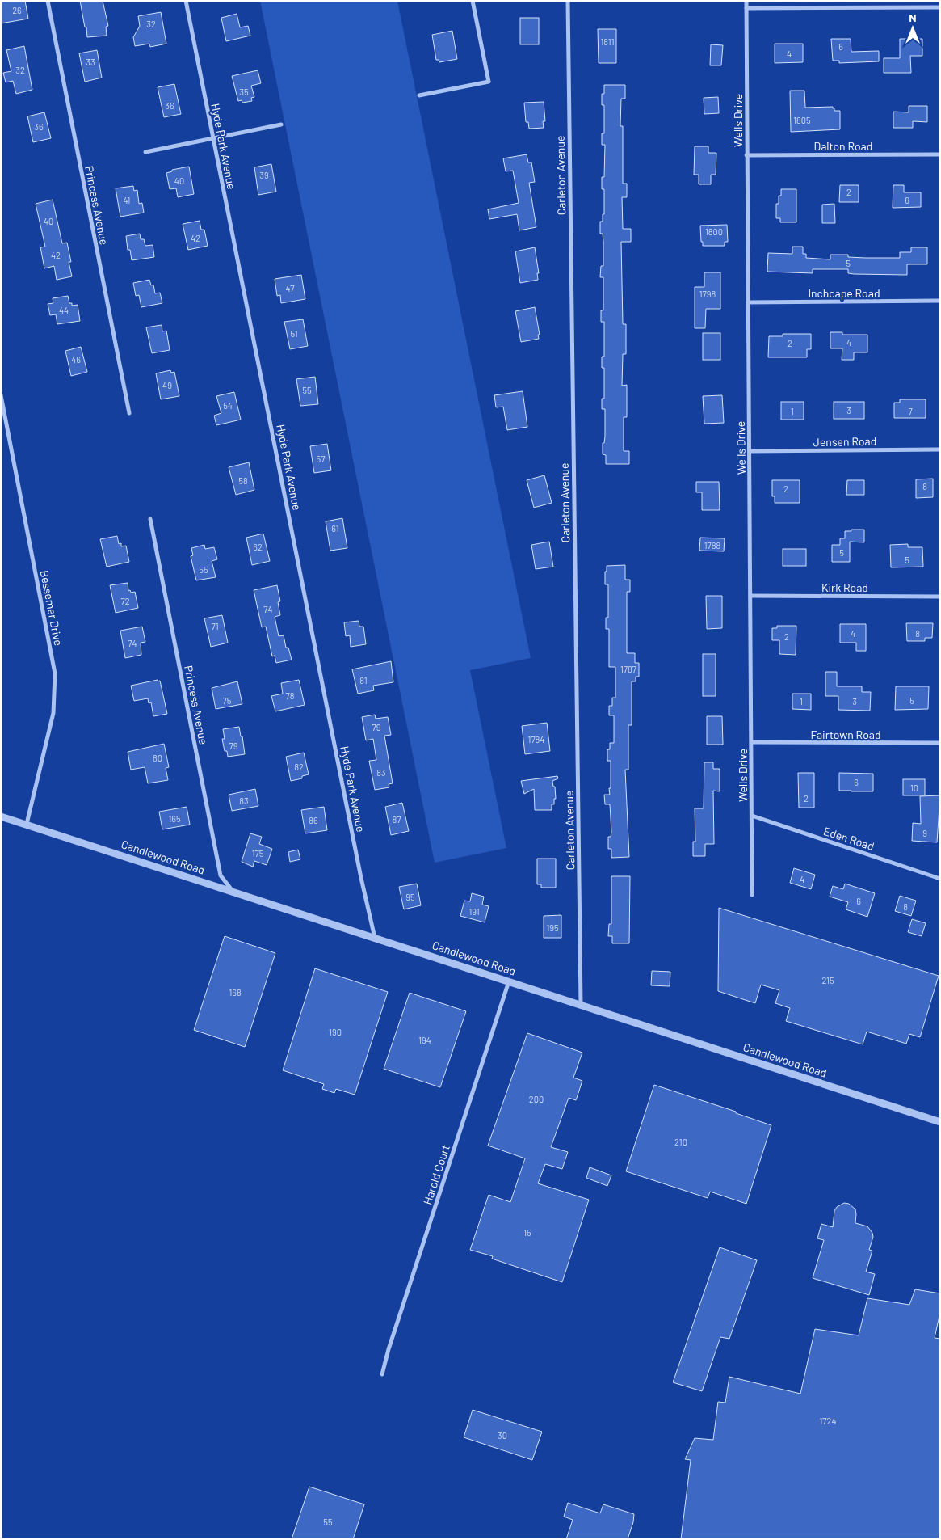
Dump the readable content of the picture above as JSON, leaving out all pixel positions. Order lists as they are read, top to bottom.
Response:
{
  "streets": {
    "street": [
      "Wells Drive",
      "Dalton Road",
      "Hyde Park Avenue",
      "Carleton Avenue",
      "Princess Avenue",
      "Inchcape Road",
      "Jensen Road",
      "Kirk Road",
      "Bessemer Drive",
      "Fairtown Road",
      "Eden Road",
      "Candlewood Road",
      "Harold Court"
    ]
  },
  "crossings": [
    ["Wells Drive", "Dalton Road"],
    ["Wells Drive", "Inchcape Road"],
    ["Wells Drive", "Jensen Road"],
    ["Wells Drive", "Kirk Road"],
    ["Wells Drive", "Fairtown Road"],
    ["Wells Drive", "Eden Road"],
    ["Hyde Park Avenue", "Candlewood Road"],
    ["Carleton Avenue", "Candlewood Road"],
    ["Princess Avenue", "Candlewood Road"],
    ["Bessemer Drive", "Candlewood Road"],
    ["Candlewood Road", "Harold Court"]
  ],
  "house_numbers": [
    "26",
    "32",
    "1811",
    "6",
    "4",
    "33",
    "32",
    "35",
    "36",
    "1805",
    "36",
    "39",
    "40",
    "2",
    "41",
    "6",
    "40",
    "1800",
    "42",
    "42",
    "5",
    "47",
    "1798",
    "44",
    "51",
    "4",
    "2",
    "46",
    "49",
    "55",
    "54",
    "3",
    "1",
    "7",
    "57",
    "58",
    "8",
    "2",
    "61",
    "1788",
    "62",
    "5",
    "5",
    "55",
    "72",
    "74",
    "71",
    "4",
    "8",
    "2",
    "74",
    "1787",
    "81",
    "78",
    "75",
    "5",
    "1",
    "3",
    "79",
    "1784",
    "79",
    "80",
    "82",
    "83",
    "6",
    "10",
    "2",
    "83",
    "165",
    "87",
    "86",
    "9",
    "175",
    "4",
    "95",
    "6",
    "8",
    "191",
    "195",
    "215",
    "168",
    "190",
    "194",
    "200",
    "210",
    "15",
    "1724",
    "30",
    "55"
  ],
  "north": "top"
}
